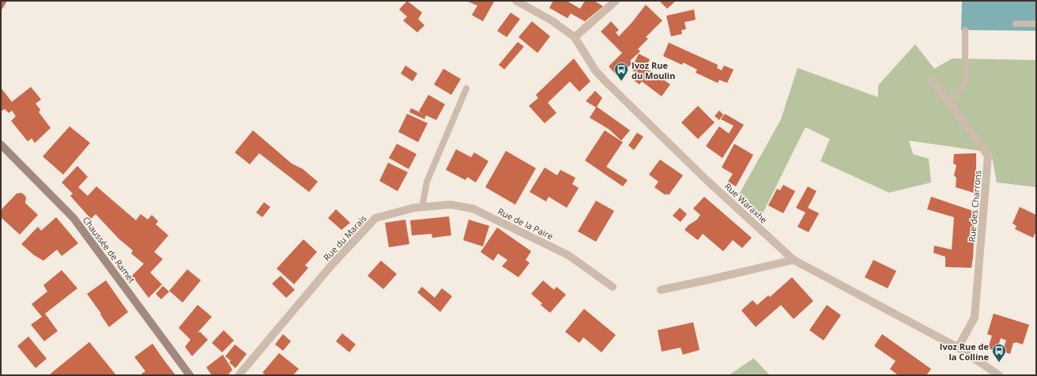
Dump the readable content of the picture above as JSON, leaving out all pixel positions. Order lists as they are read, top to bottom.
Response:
{
  "streets": {
    "main road": ["Chaussée de Ramet"],
    "street": [
      "Rue Waraxhe",
      "Rue des Charrons",
      "Rue de la Paire",
      "Rue du Marais"
    ]
  },
  "crossings": [
    ["Rue Waraxhe", "Rue des Charrons"],
    ["Rue de la Paire", "Rue du Marais"]
  ],
  "places": {
    "bus stop": ["Ivoz Rue du Moulin", "Ivoz Rue de la Colline"]
  }
}
